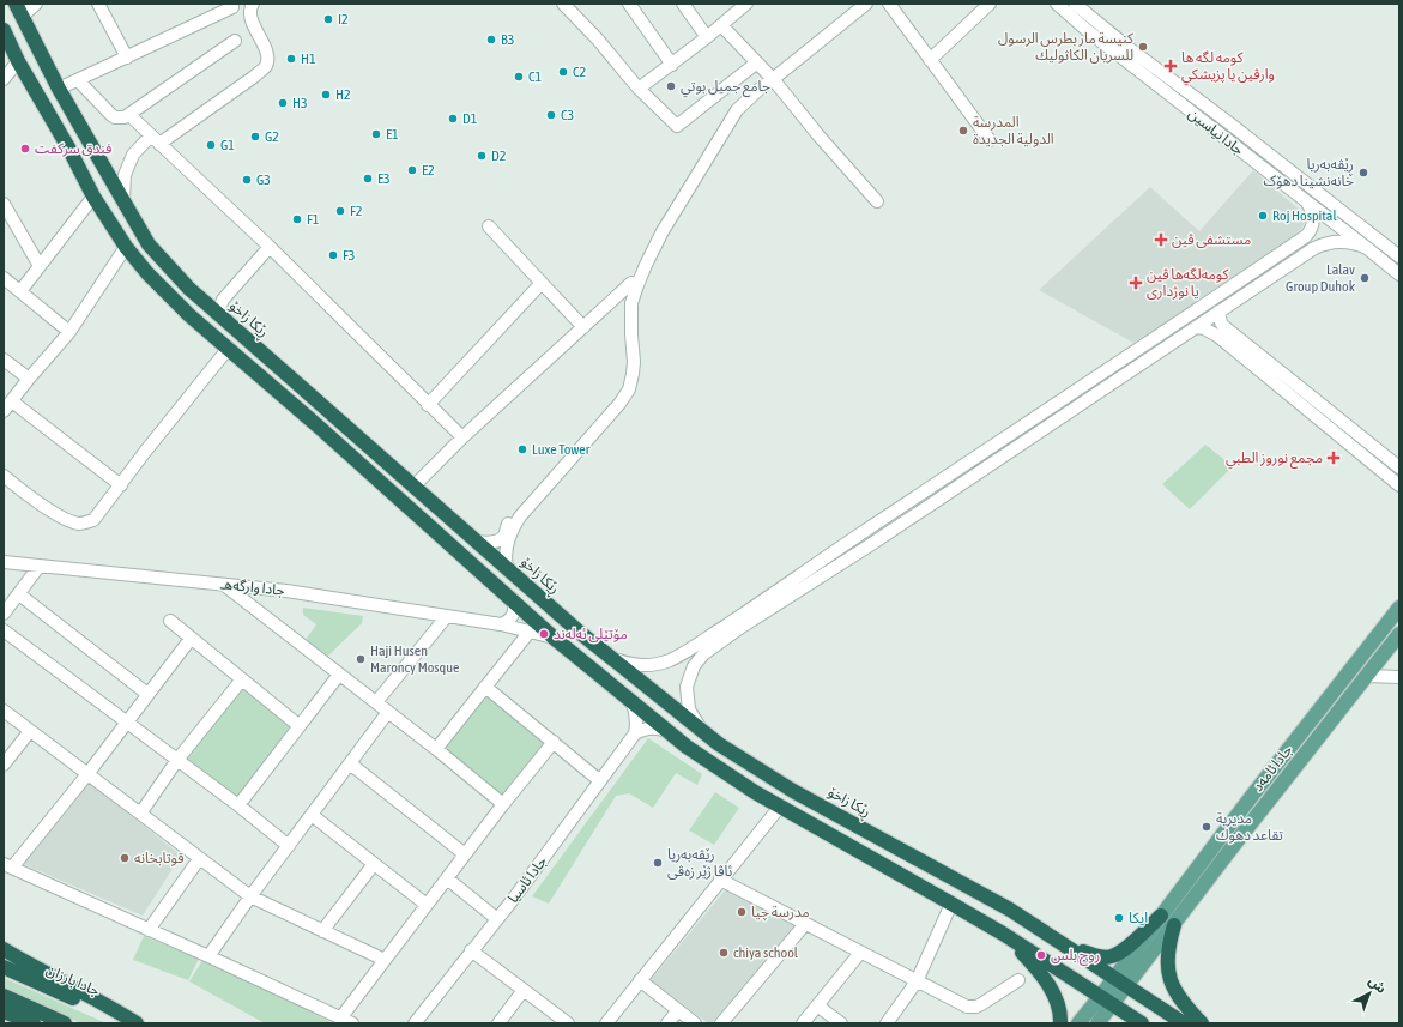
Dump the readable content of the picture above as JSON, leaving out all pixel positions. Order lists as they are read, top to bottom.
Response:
{
  "streets": {
    "highway": ["ڕێکا زاخۆ", "جادا بارزان"],
    "main road": ["جادا ئامەد"],
    "street": ["جادا نیاسین", "جادا وارگه‌هـ", "جادا ئاسيا"]
  },
  "crossings": [
    ["ڕێکا زاخۆ", "جادا ئامەد"]
  ],
  "places": {
    "other": [
      "I2",
      "B3",
      "كنيسة مار بطرس الرسول للسريان الكاثوليك",
      "H1",
      "C2",
      "C1",
      "جامع جميل بوتي",
      "H2",
      "H3",
      "C3",
      "D1",
      "المدرسة الدولية الجديدة",
      "E1",
      "G2",
      "G1",
      "فندق سركفت",
      "D2",
      "E2",
      "ڕێڤه‌به‌ریا خانەنشينا دهۆک",
      "E3",
      "G3",
      "F2",
      "Roj Hospital",
      "F1",
      "F3",
      "Lalav Group Duhok",
      "Luxe Tower",
      "مۆتێلی ئەلەند",
      "Haji Husen Maroncy Mosque",
      "مديرية تقاعد دهوك",
      "قوتابخانه",
      "رێڤەبەریا ئاڤا ژێر زەڤی",
      "مدرسة چيا",
      "ايكا",
      "chiya school",
      "روج بلس"
    ],
    "health": [
      "كومه لگه ها وارڤين يا پزيشكي",
      "مستشفى ڤين",
      "کومەلگەها ڤین یا نوژداری",
      "مجمع نوروز الطبي"
    ]
  },
  "north": "top right"
}
